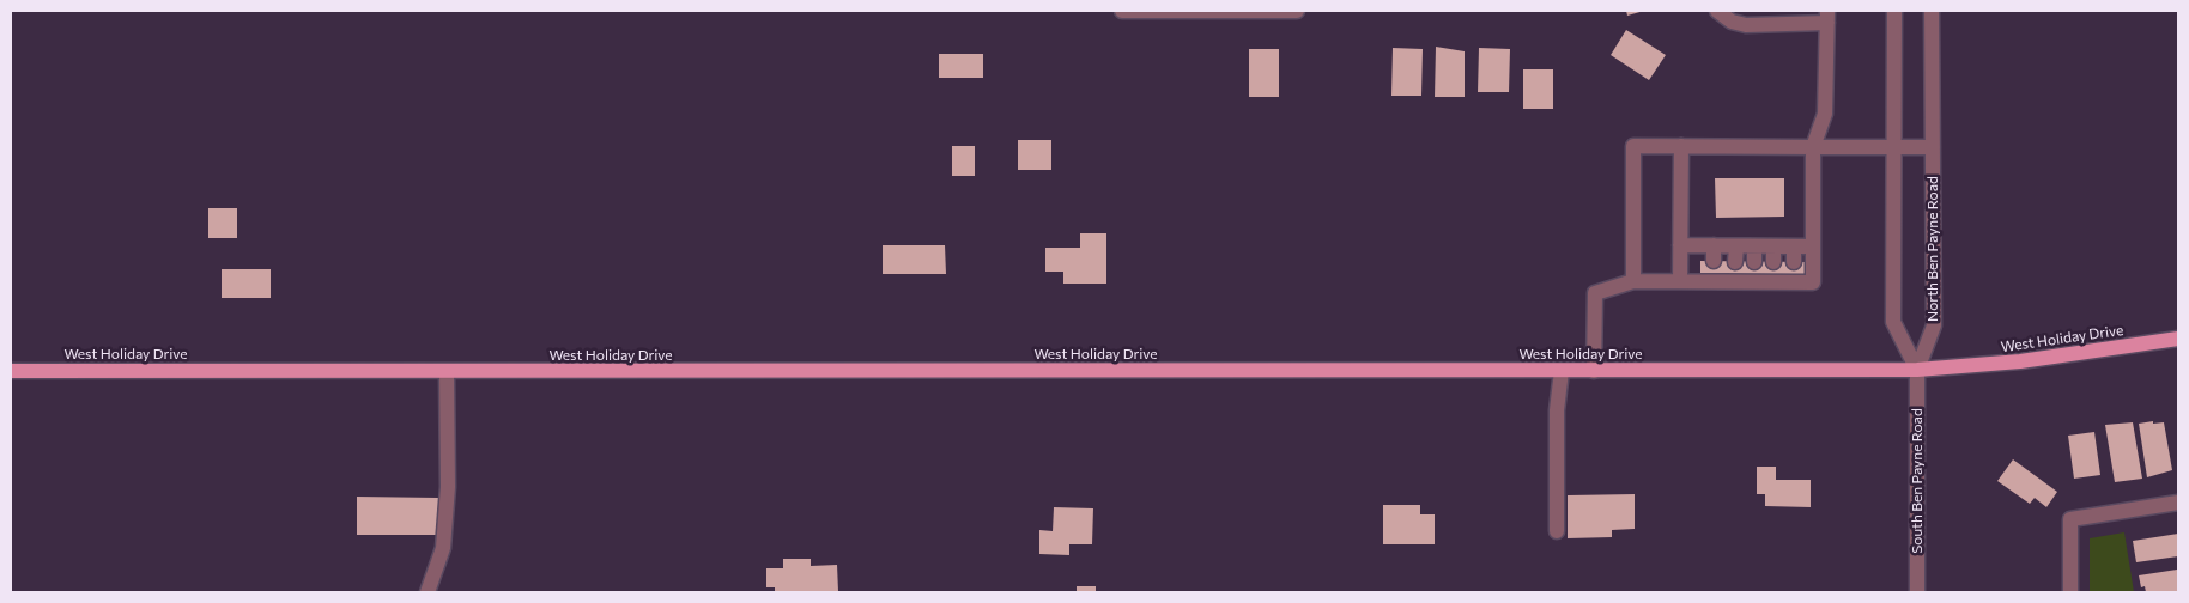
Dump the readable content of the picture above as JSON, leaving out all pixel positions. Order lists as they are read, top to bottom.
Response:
{
  "streets": {
    "main road": ["West Holiday Drive"],
    "street": ["North Ben Payne Road", "South Ben Payne Road"]
  },
  "crossings": [
    ["North Ben Payne Road", "West Holiday Drive"],
    ["North Ben Payne Road", "South Ben Payne Road"],
    ["West Holiday Drive", "South Ben Payne Road"]
  ]
}
